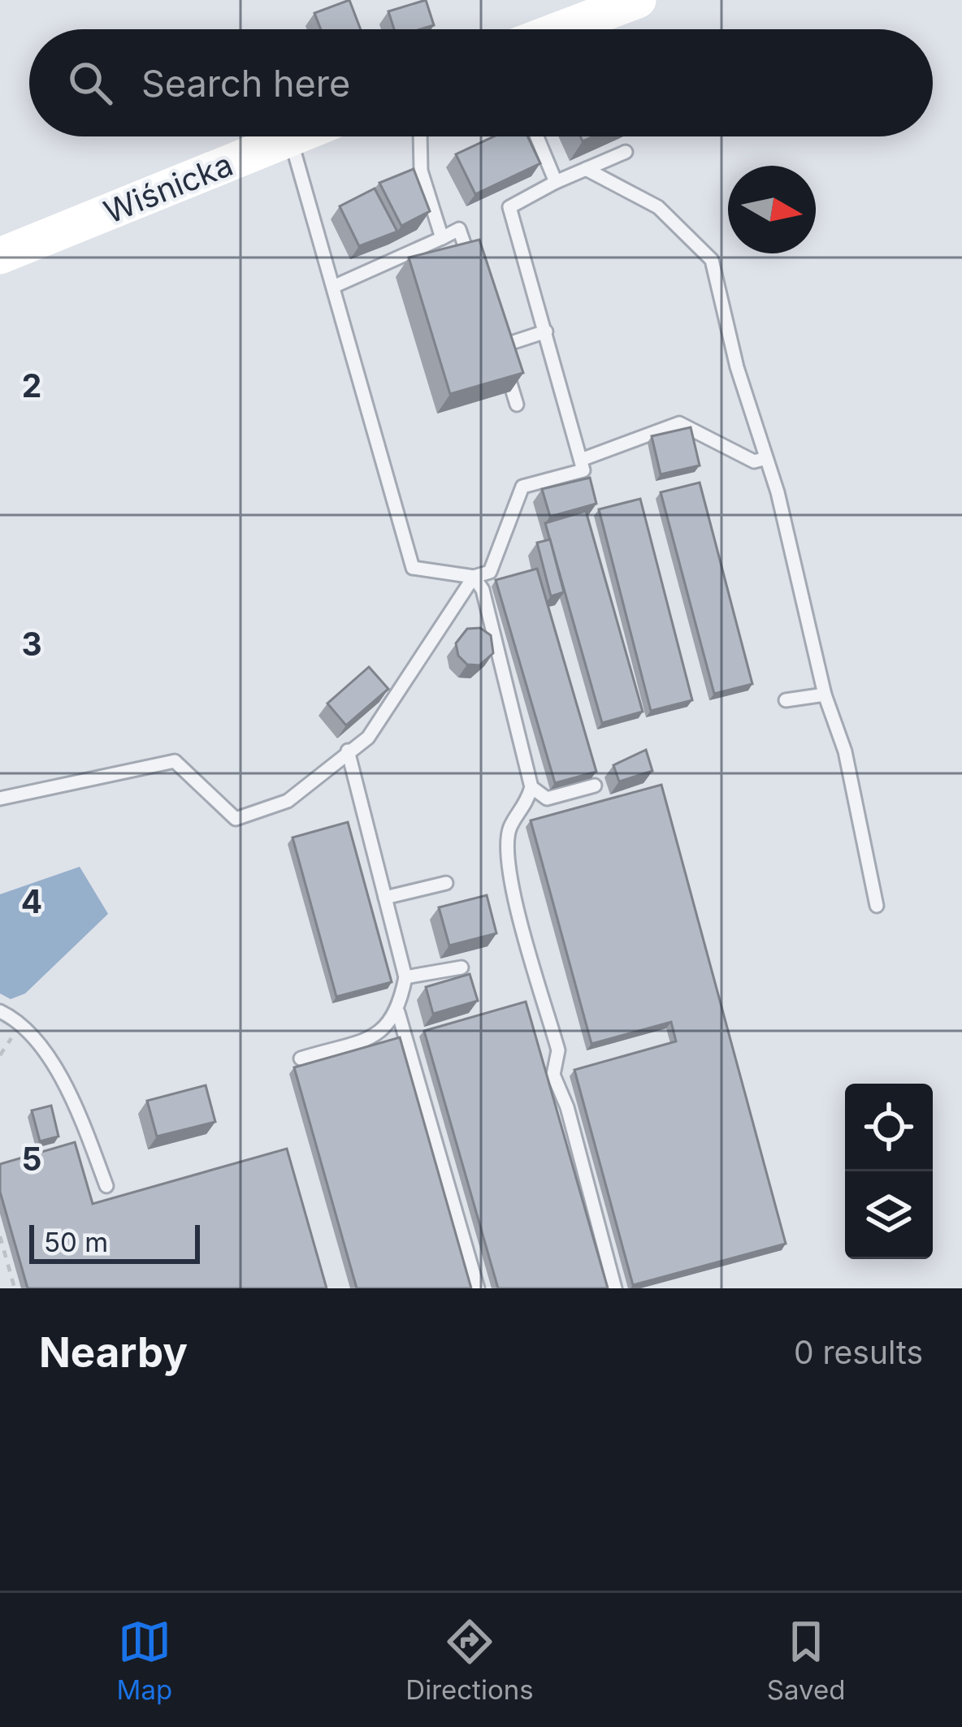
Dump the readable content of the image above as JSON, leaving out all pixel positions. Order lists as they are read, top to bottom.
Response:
{
  "streets": {
    "main road": ["Wiśnicka"]
  },
  "scale_bar": "50 m",
  "north": "right",
  "page": {
    "search": "Search here",
    "scale": "50 m",
    "heading": ["Nearby", "0 results"],
    "nav": ["Map", "Directions", "Saved"]
  },
  "grid": {
    "rows": [
      "2",
      "3",
      "4",
      "5"
    ]
  }
}
